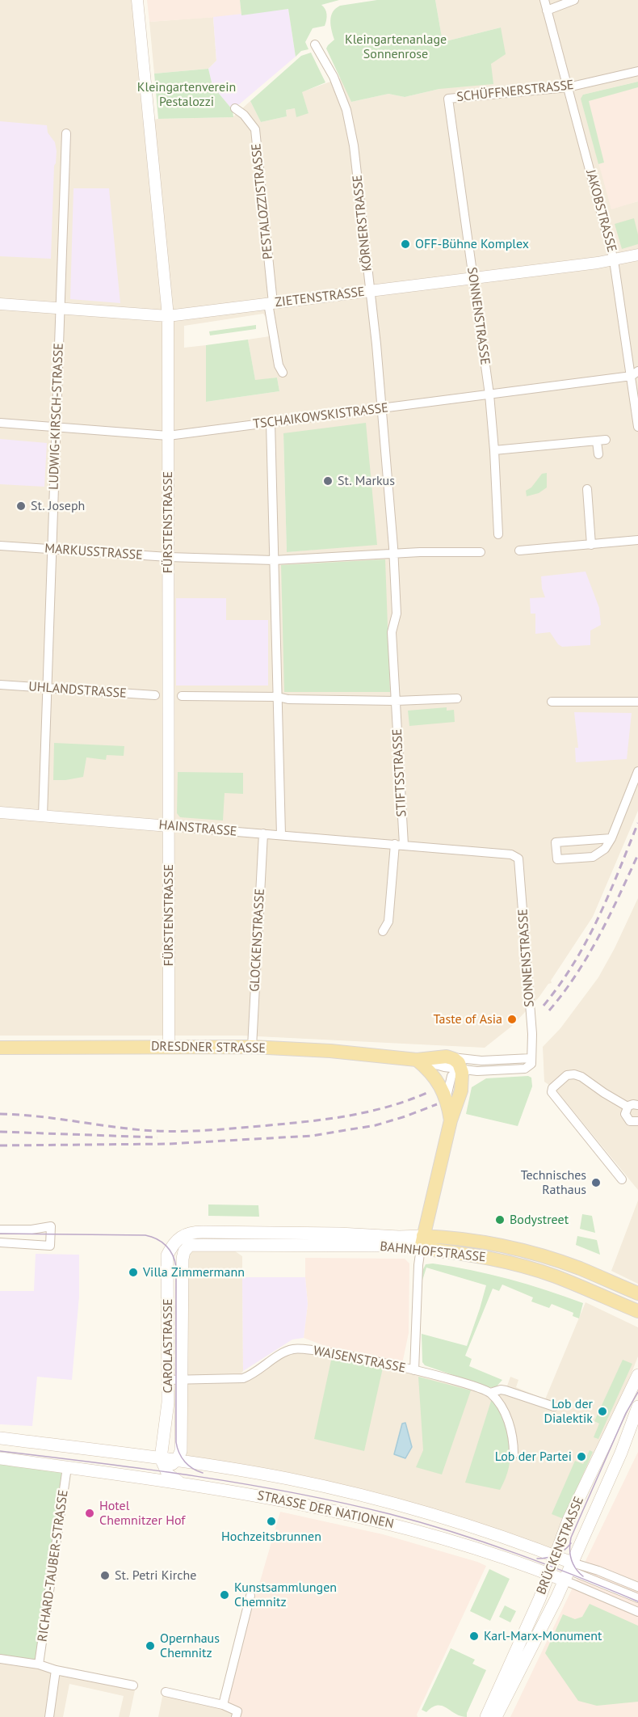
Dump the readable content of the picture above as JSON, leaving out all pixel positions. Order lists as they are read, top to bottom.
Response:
{
  "streets": {
    "main road": [
      "DRESDNER STRASSE",
      "BAHNHOFSTRASSE",
      "CAROLASTRASSE",
      "WAISENSTRASSE",
      "STRASSE DER NATIONEN",
      "BRÜCKENSTRASSE"
    ],
    "street": [
      "SCHÜFFNERSTRASSE",
      "PESTALOZZISTRASSE",
      "JAKOBSTRASSE",
      "KÖRNERSTRASSE",
      "ZIETENSTRASSE",
      "SONNENSTRASSE",
      "LUDWIG-KIRSCH-STRASSE",
      "TSCHAIKOWSKISTRASSE",
      "FÜRSTENSTRASSE",
      "MARKUSSTRASSE",
      "UHLANDSTRASSE",
      "STIFTSSTRASSE",
      "HAINSTRASSE",
      "GLOCKENSTRASSE",
      "RICHARD-TAUBER-STRASSE"
    ]
  },
  "crossings": [
    ["SCHÜFFNERSTRASSE", "JAKOBSTRASSE"],
    ["SCHÜFFNERSTRASSE", "SONNENSTRASSE"],
    ["PESTALOZZISTRASSE", "ZIETENSTRASSE"],
    ["JAKOBSTRASSE", "ZIETENSTRASSE"],
    ["JAKOBSTRASSE", "TSCHAIKOWSKISTRASSE"],
    ["KÖRNERSTRASSE", "ZIETENSTRASSE"],
    ["KÖRNERSTRASSE", "TSCHAIKOWSKISTRASSE"],
    ["KÖRNERSTRASSE", "MARKUSSTRASSE"],
    ["KÖRNERSTRASSE", "STIFTSSTRASSE"],
    ["ZIETENSTRASSE", "SONNENSTRASSE"],
    ["ZIETENSTRASSE", "LUDWIG-KIRSCH-STRASSE"],
    ["ZIETENSTRASSE", "FÜRSTENSTRASSE"],
    ["SONNENSTRASSE", "TSCHAIKOWSKISTRASSE"],
    ["SONNENSTRASSE", "HAINSTRASSE"],
    ["SONNENSTRASSE", "DRESDNER STRASSE"],
    ["LUDWIG-KIRSCH-STRASSE", "TSCHAIKOWSKISTRASSE"],
    ["LUDWIG-KIRSCH-STRASSE", "MARKUSSTRASSE"],
    ["LUDWIG-KIRSCH-STRASSE", "UHLANDSTRASSE"],
    ["LUDWIG-KIRSCH-STRASSE", "HAINSTRASSE"],
    ["TSCHAIKOWSKISTRASSE", "FÜRSTENSTRASSE"],
    ["FÜRSTENSTRASSE", "MARKUSSTRASSE"],
    ["FÜRSTENSTRASSE", "HAINSTRASSE"],
    ["FÜRSTENSTRASSE", "DRESDNER STRASSE"],
    ["MARKUSSTRASSE", "STIFTSSTRASSE"],
    ["STIFTSSTRASSE", "HAINSTRASSE"],
    ["HAINSTRASSE", "GLOCKENSTRASSE"],
    ["GLOCKENSTRASSE", "DRESDNER STRASSE"],
    ["DRESDNER STRASSE", "WAISENSTRASSE"],
    ["BAHNHOFSTRASSE", "CAROLASTRASSE"],
    ["BAHNHOFSTRASSE", "WAISENSTRASSE"],
    ["CAROLASTRASSE", "WAISENSTRASSE"],
    ["CAROLASTRASSE", "STRASSE DER NATIONEN"],
    ["STRASSE DER NATIONEN", "BRÜCKENSTRASSE"],
    ["STRASSE DER NATIONEN", "RICHARD-TAUBER-STRASSE"]
  ],
  "parks": ["Kleingartenanlage Sonnenrose", "Kleingartenverein Pestalozzi"],
  "places": [
    "OFF-Bühne Komplex",
    "St. Markus",
    "St. Joseph",
    "Taste of Asia",
    "Technisches Rathaus",
    "Bodystreet",
    "Villa Zimmermann",
    "Lob der Dialektik",
    "Lob der Partei",
    "Hotel Chemnitzer Hof",
    "Hochzeitsbrunnen",
    "St. Petri Kirche",
    "Kunstsammlungen Chemnitz",
    "Karl-Marx-Monument",
    "Opernhaus Chemnitz"
  ]
}
